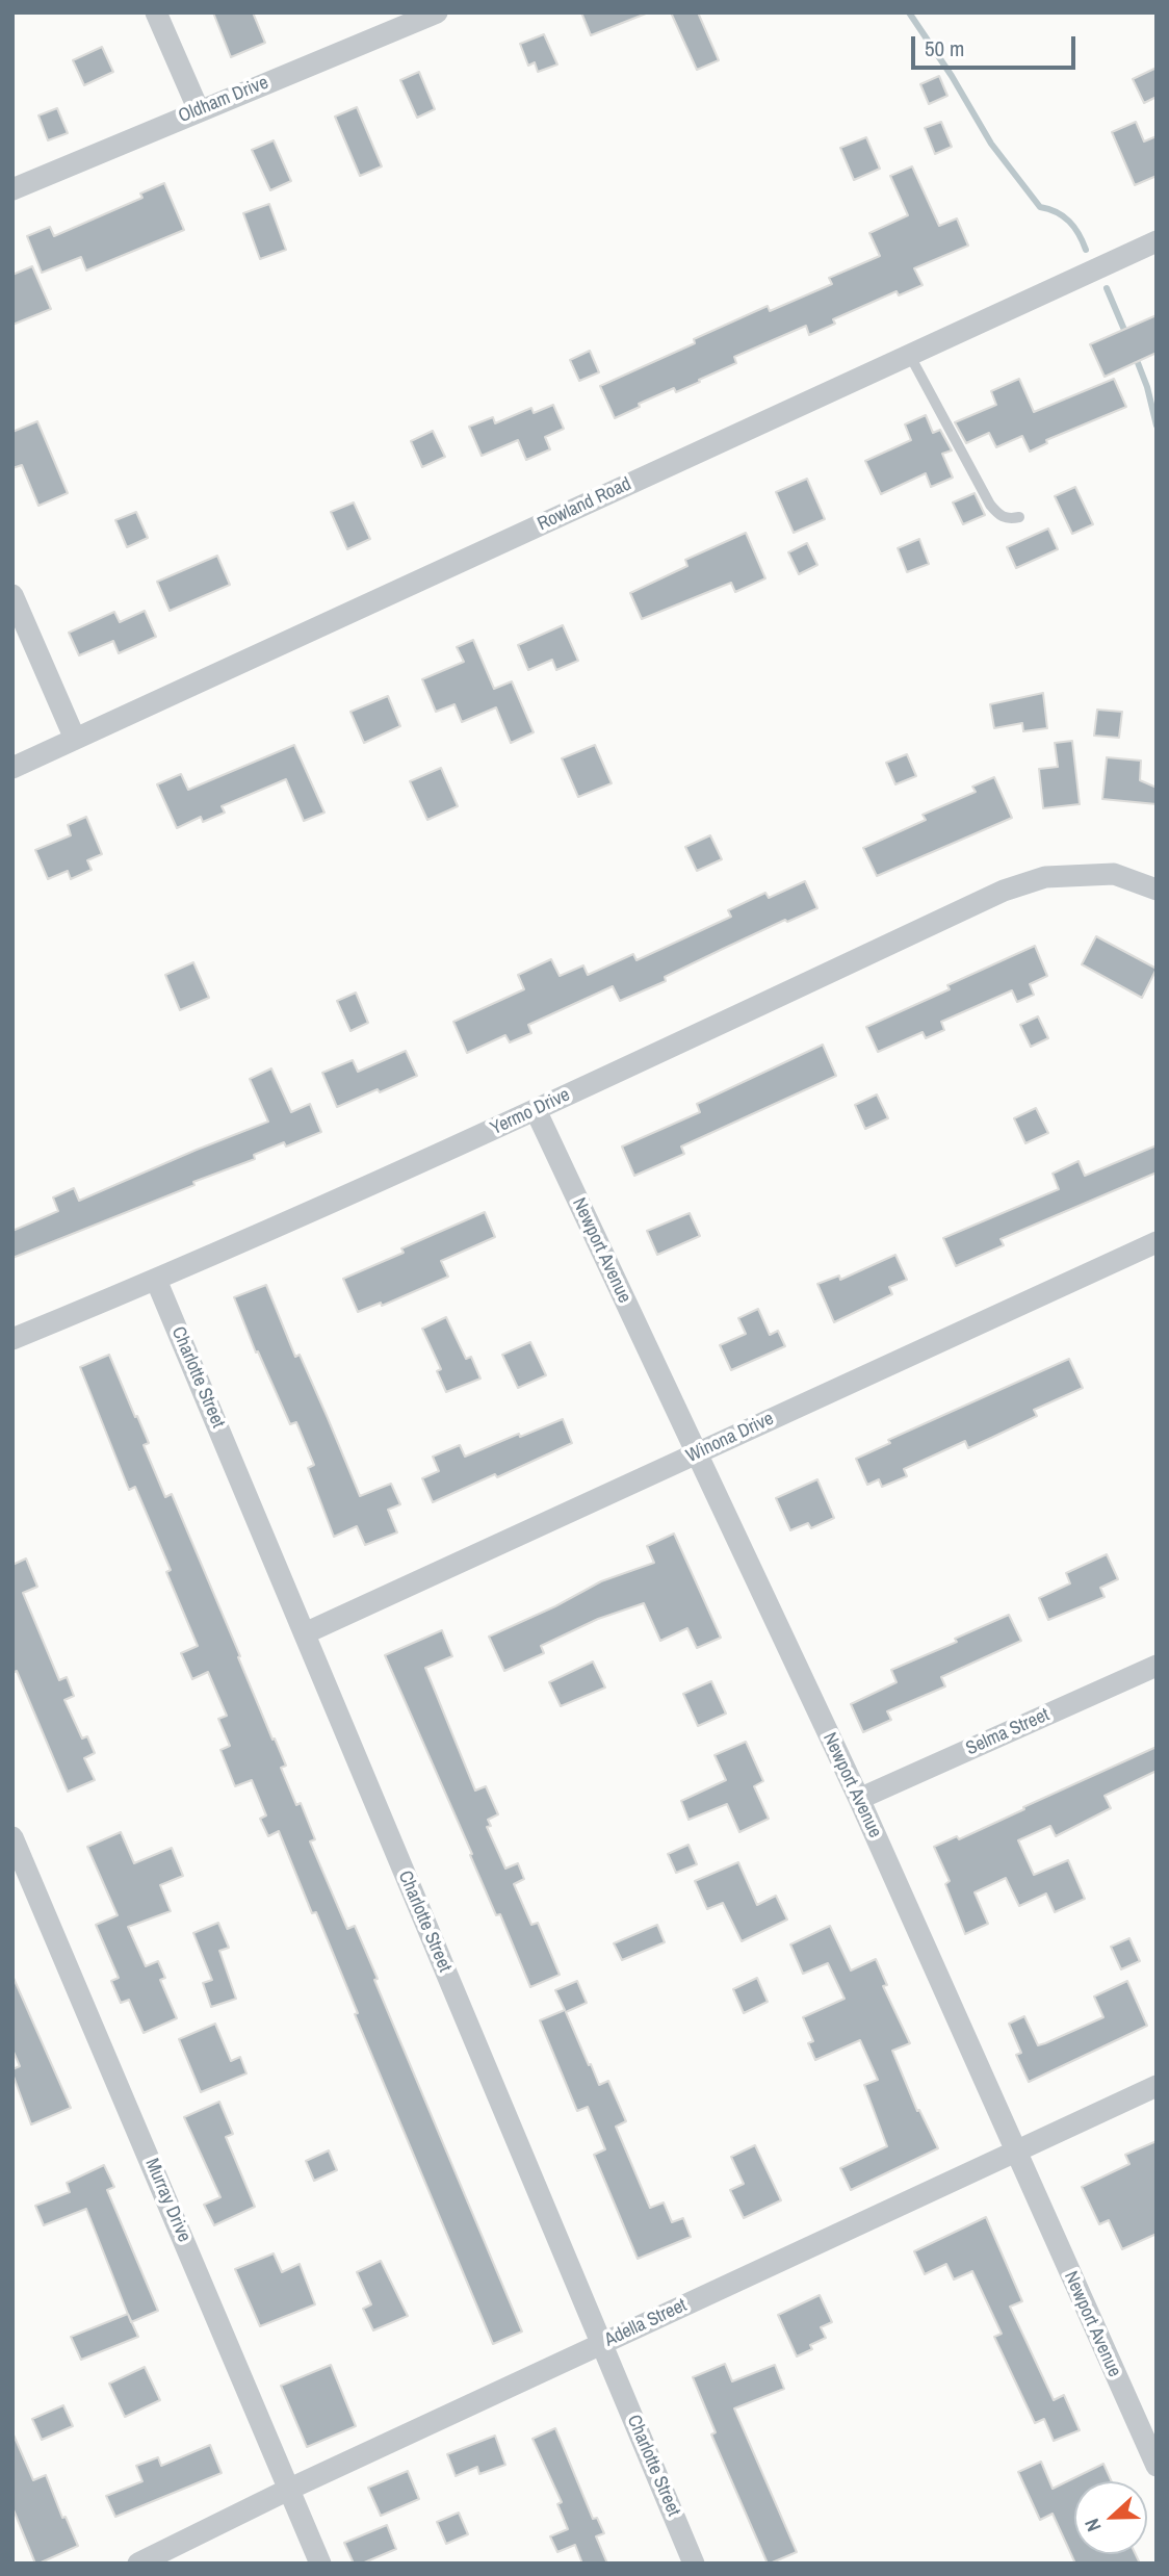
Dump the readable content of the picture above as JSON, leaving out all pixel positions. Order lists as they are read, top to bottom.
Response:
{
  "streets": {
    "street": [
      "Oldham Drive",
      "Rowland Road",
      "Yermo Drive",
      "Newport Avenue",
      "Charlotte Street",
      "Winona Drive",
      "Selma Street",
      "Murray Drive",
      "Adella Street"
    ]
  },
  "crossings": [
    ["Yermo Drive", "Newport Avenue"],
    ["Yermo Drive", "Charlotte Street"],
    ["Newport Avenue", "Winona Drive"],
    ["Newport Avenue", "Selma Street"],
    ["Newport Avenue", "Adella Street"],
    ["Charlotte Street", "Winona Drive"],
    ["Charlotte Street", "Adella Street"],
    ["Murray Drive", "Adella Street"]
  ],
  "scale_bar": "50 m",
  "north": "left"
}
